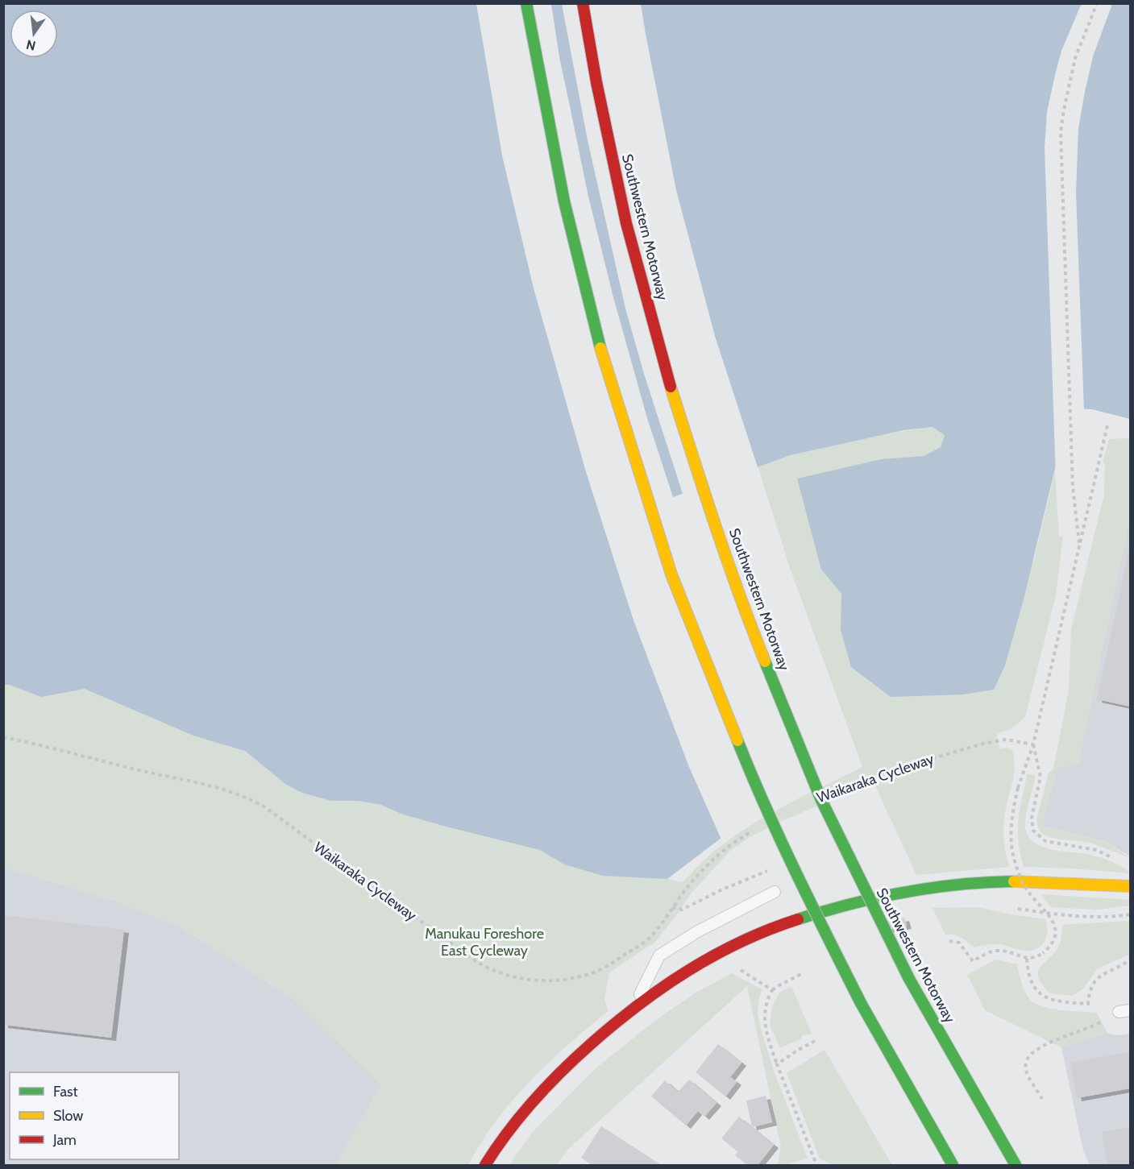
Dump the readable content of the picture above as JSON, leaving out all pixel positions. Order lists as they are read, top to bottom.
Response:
{
  "streets": {
    "main road": ["Southwestern Motorway"],
    "path": ["Waikaraka Cycleway"]
  },
  "parks": ["Manukau Foreshore East Cycleway"],
  "legend": ["Fast", "Slow", "Jam"],
  "north": "bottom"
}
